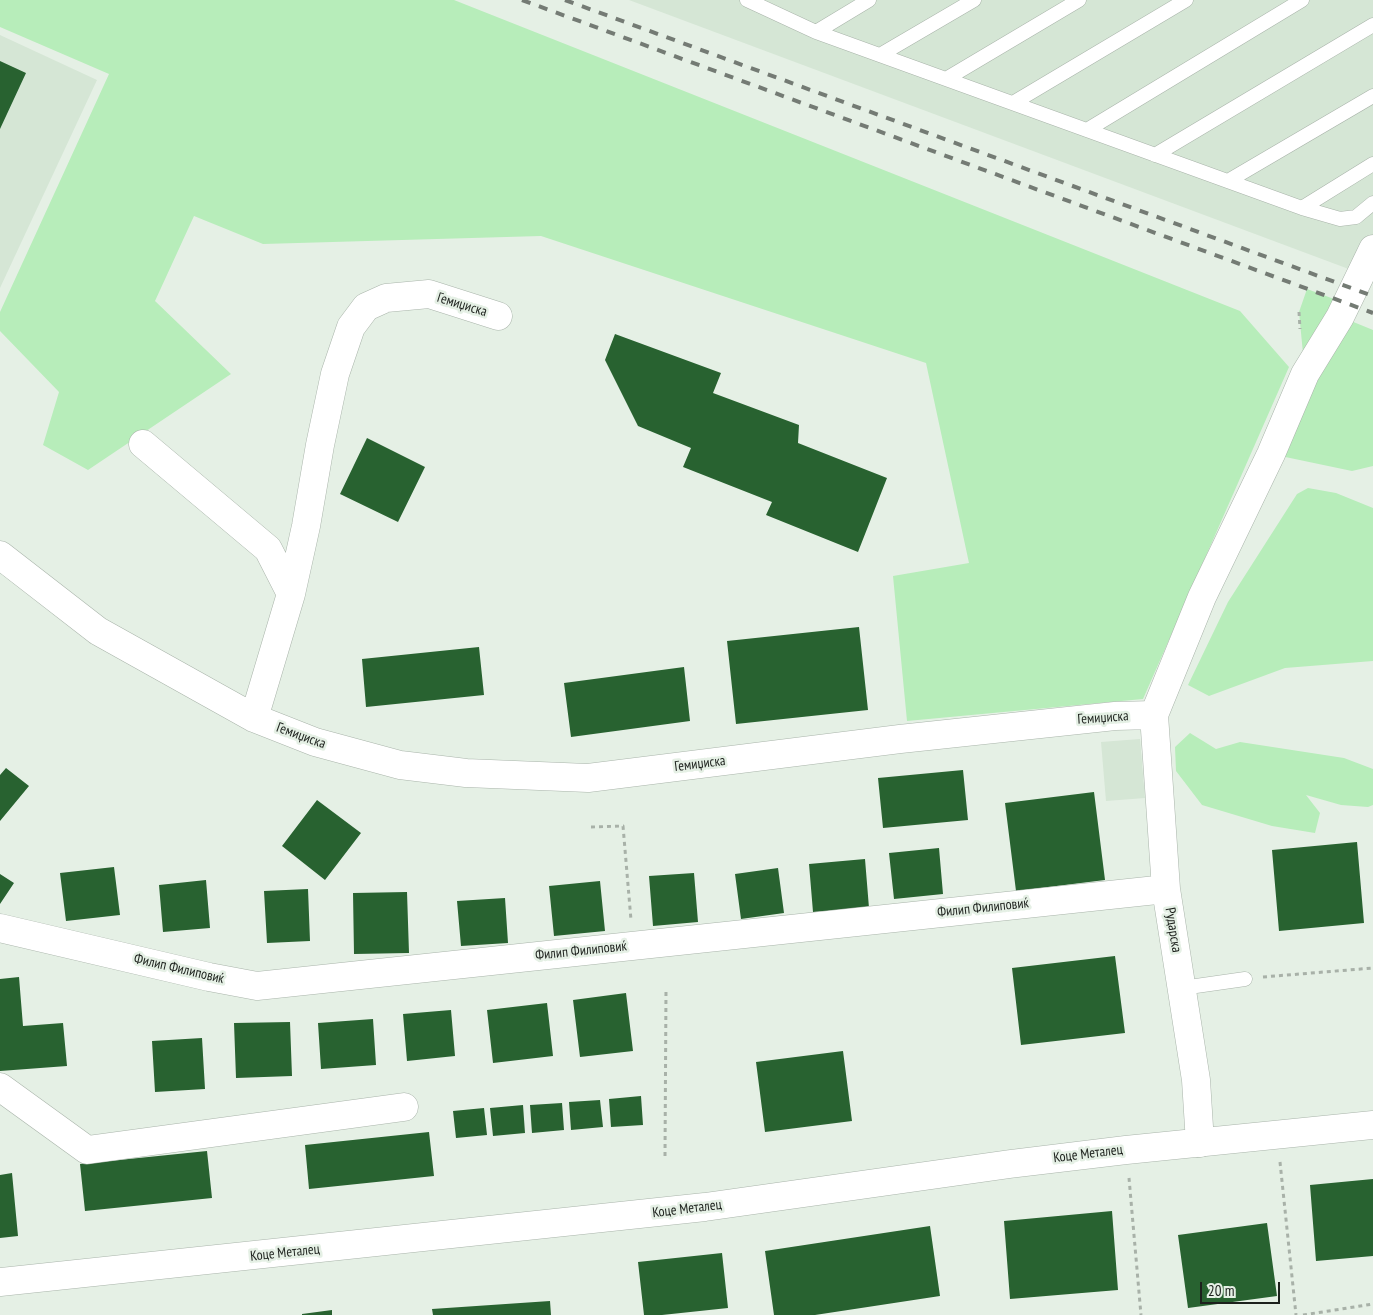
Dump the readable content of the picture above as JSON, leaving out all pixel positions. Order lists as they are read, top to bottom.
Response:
{
  "streets": {
    "street": [
      "Гемиџиска",
      "Филип Филиповиќ",
      "Рударска",
      "Коце Металец"
    ]
  },
  "crossings": [
    ["Гемиџиска", "Рударска"],
    ["Филип Филиповиќ", "Рударска"],
    ["Рударска", "Коце Металец"]
  ],
  "scale_bar": "20 m"
}
